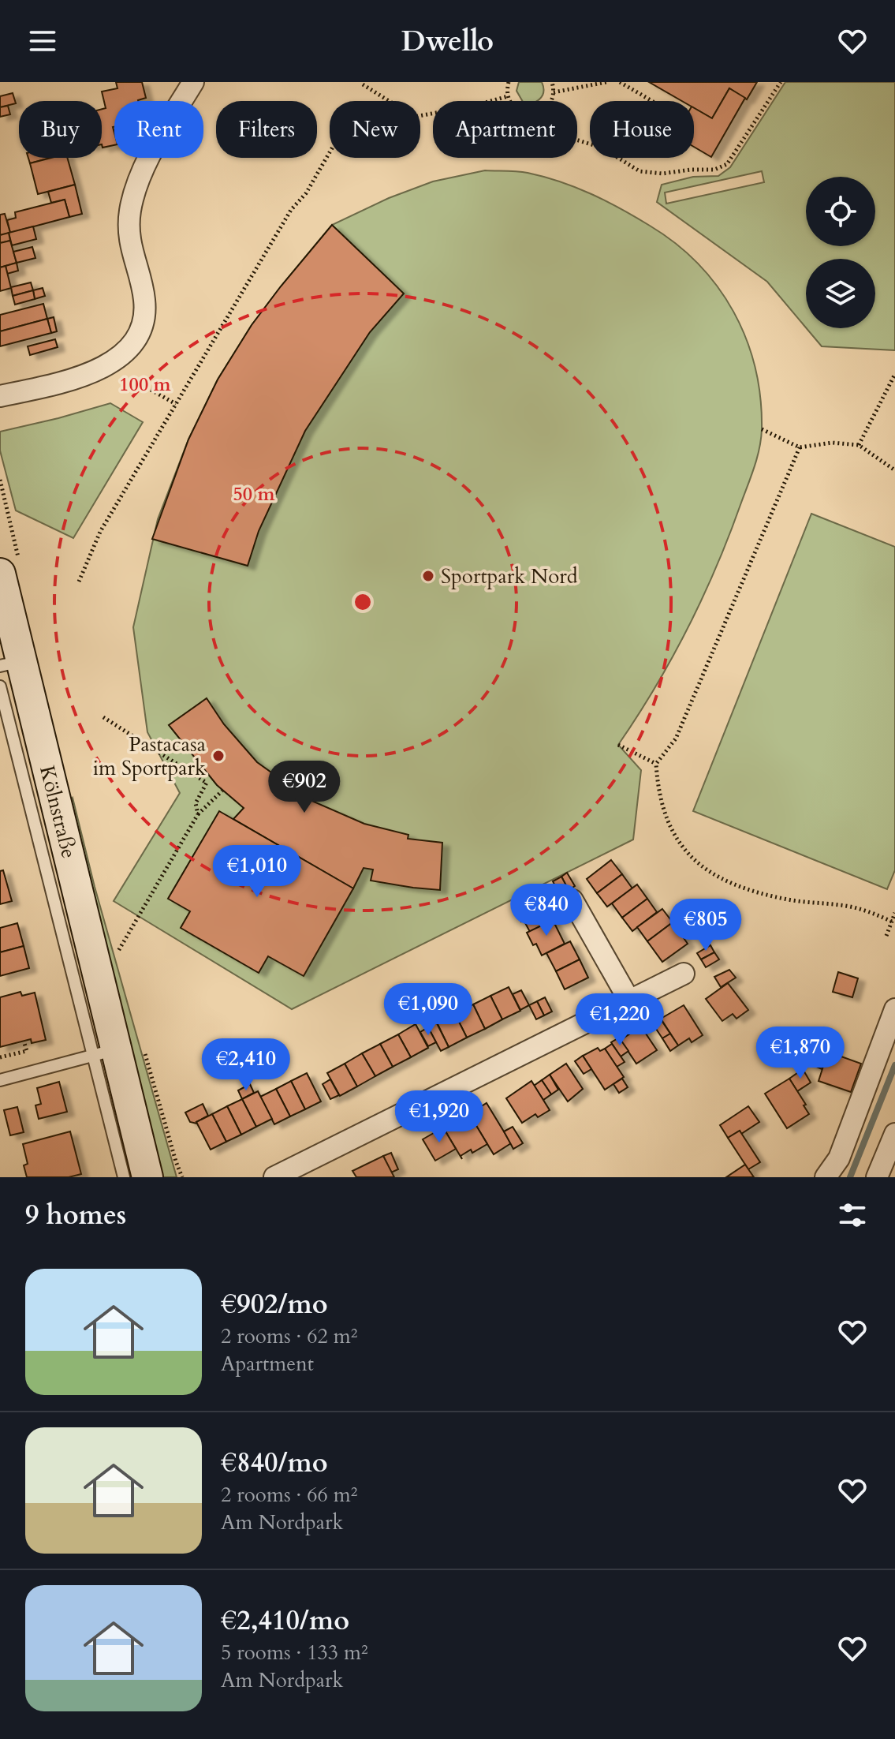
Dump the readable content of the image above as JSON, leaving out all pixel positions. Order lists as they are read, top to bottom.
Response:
{
  "streets": {
    "main road": ["Kölnstraße"]
  },
  "places": ["Sportpark Nord", "Pastacasa im Sportpark"],
  "page": {
    "header": "Dwello",
    "chip": [
      "Buy",
      "Rent",
      "Filters",
      "New",
      "Apartment",
      "House"
    ],
    "price": [
      "€902",
      "€1,010",
      "€840",
      "€805",
      "€1,090",
      "€1,220",
      "€1,870",
      "€2,410",
      "€1,920"
    ],
    "heading": "9 homes",
    "list": [
      {
        "name": "€902/mo",
        "note": "2 rooms · 62 m² · Apartment"
      },
      {
        "name": "€840/mo",
        "note": "2 rooms · 66 m² · Am Nordpark"
      },
      {
        "name": "€2,410/mo",
        "note": "5 rooms · 133 m² · Am Nordpark"
      }
    ]
  },
  "rings": ["100 m", "50 m"]
}
